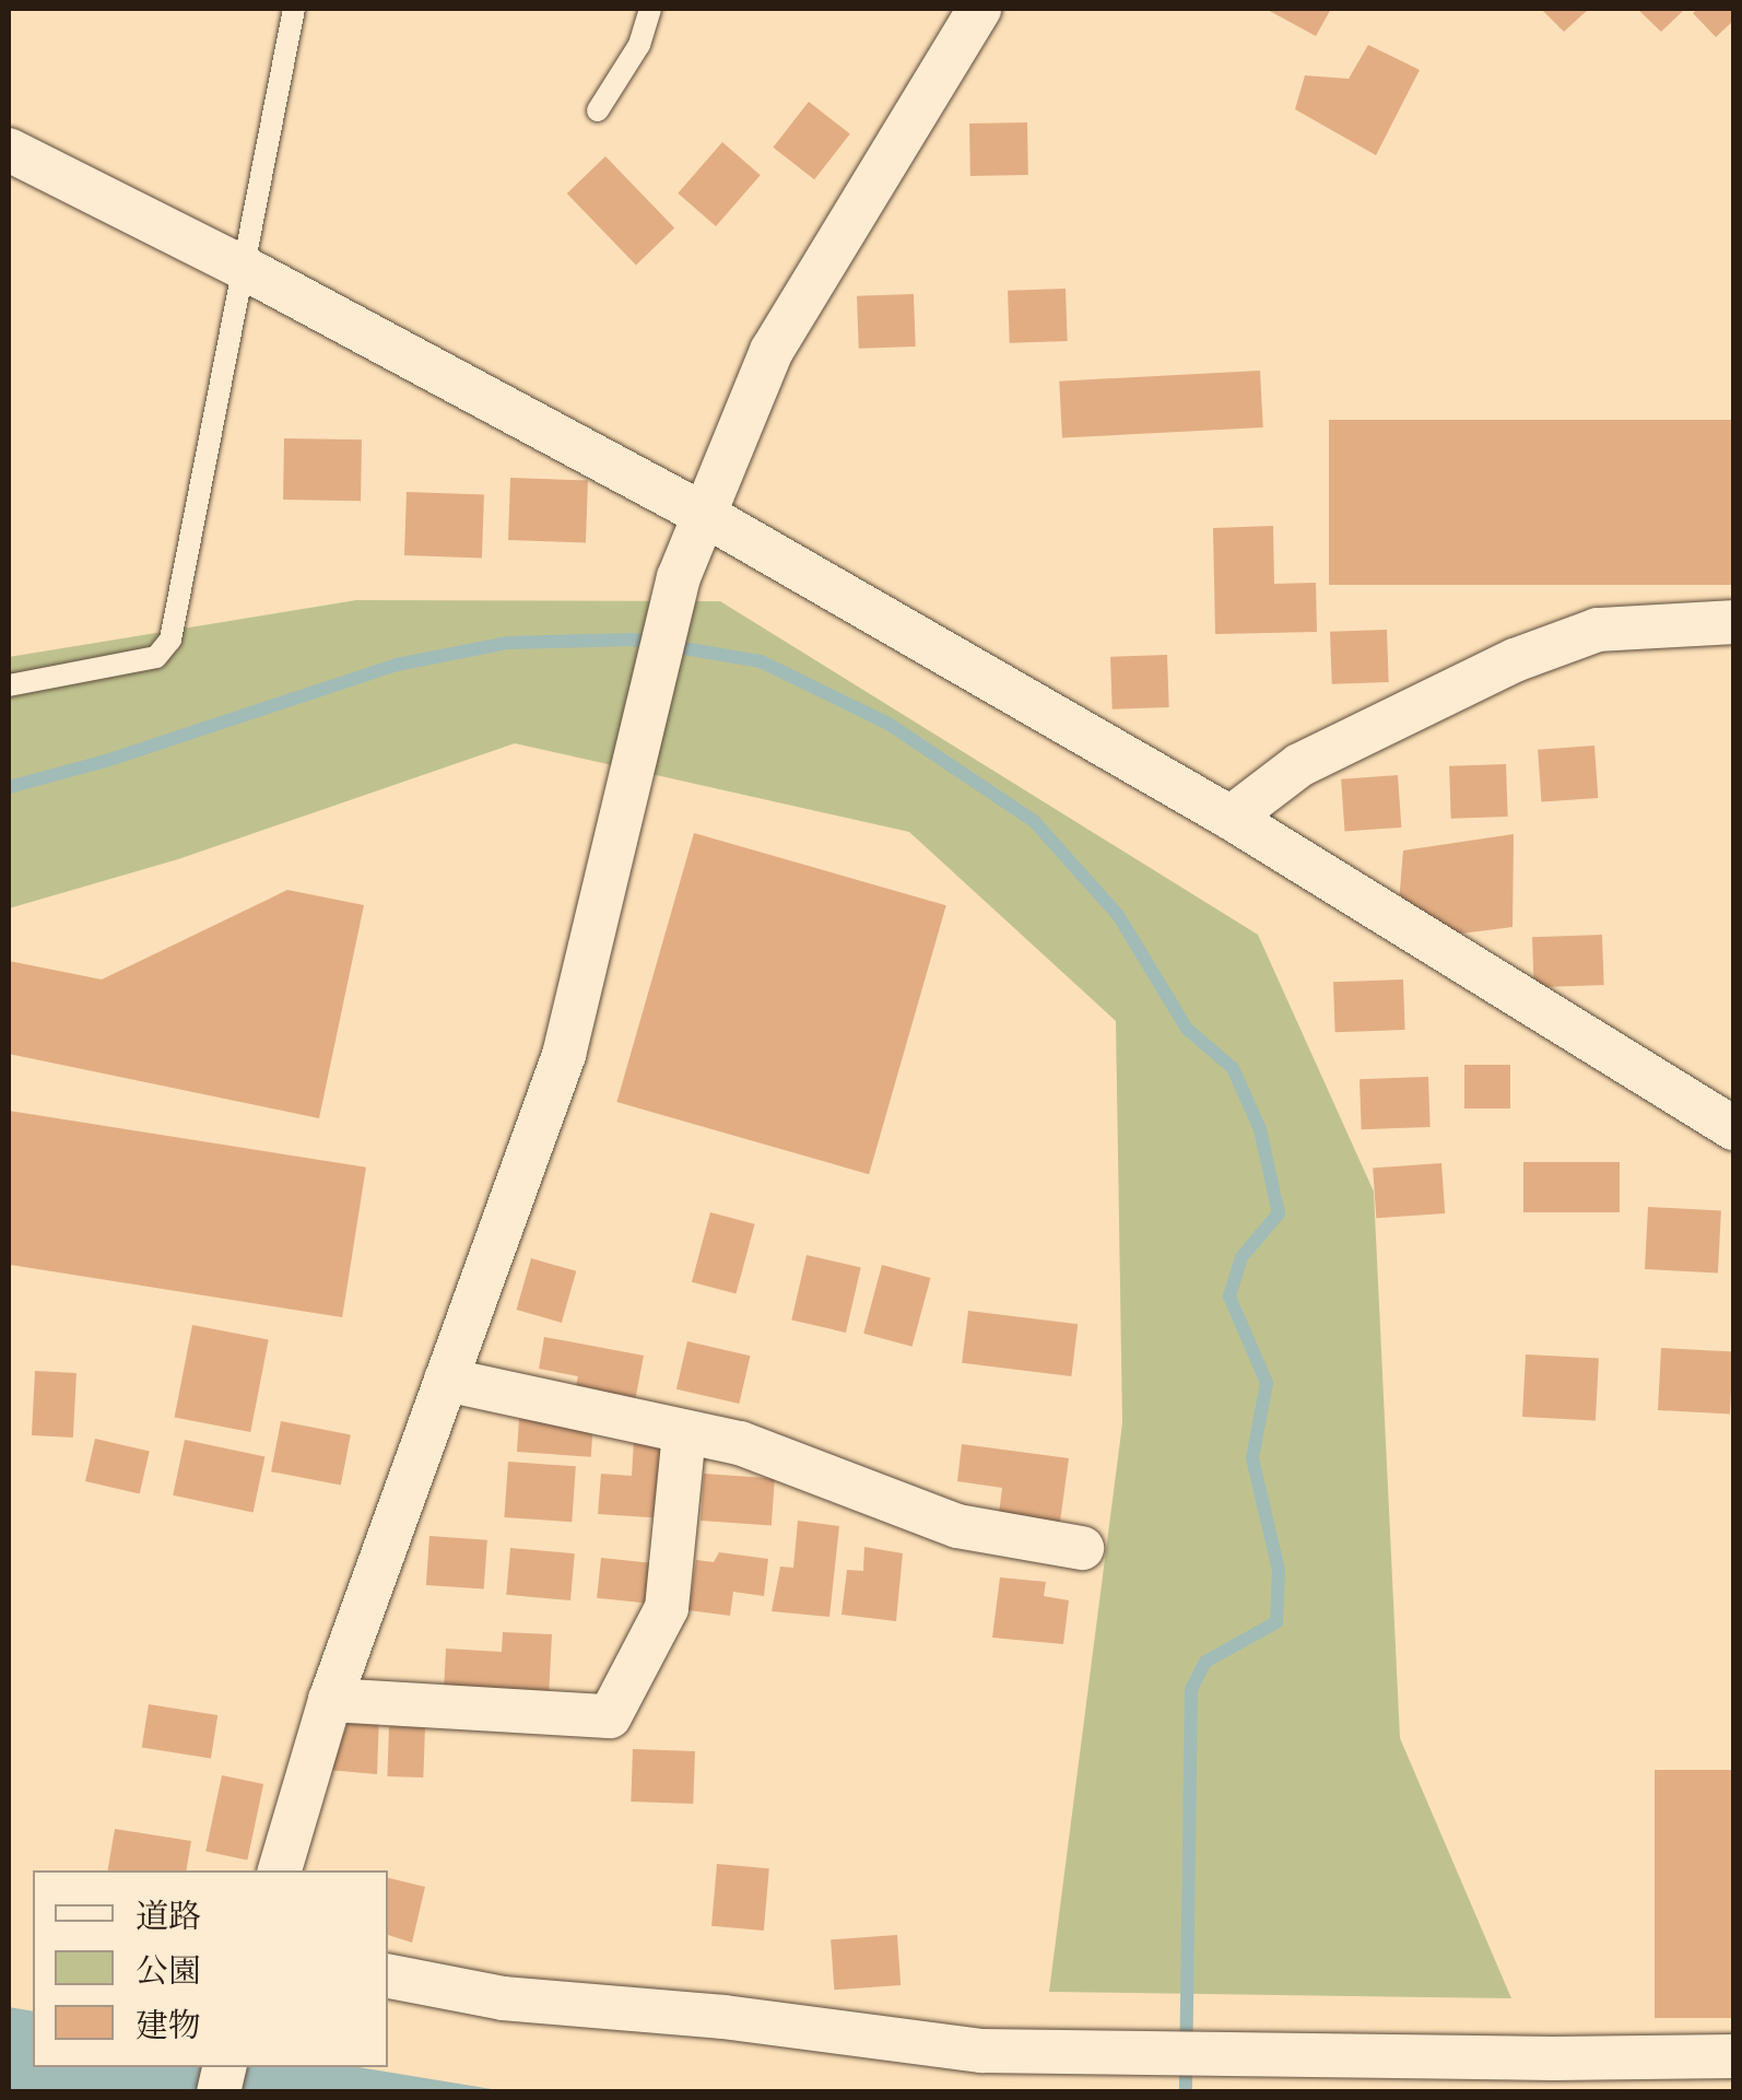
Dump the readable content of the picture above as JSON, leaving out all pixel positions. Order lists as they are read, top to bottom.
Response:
{
  "legend": ["道路", "公園", "建物"]
}
